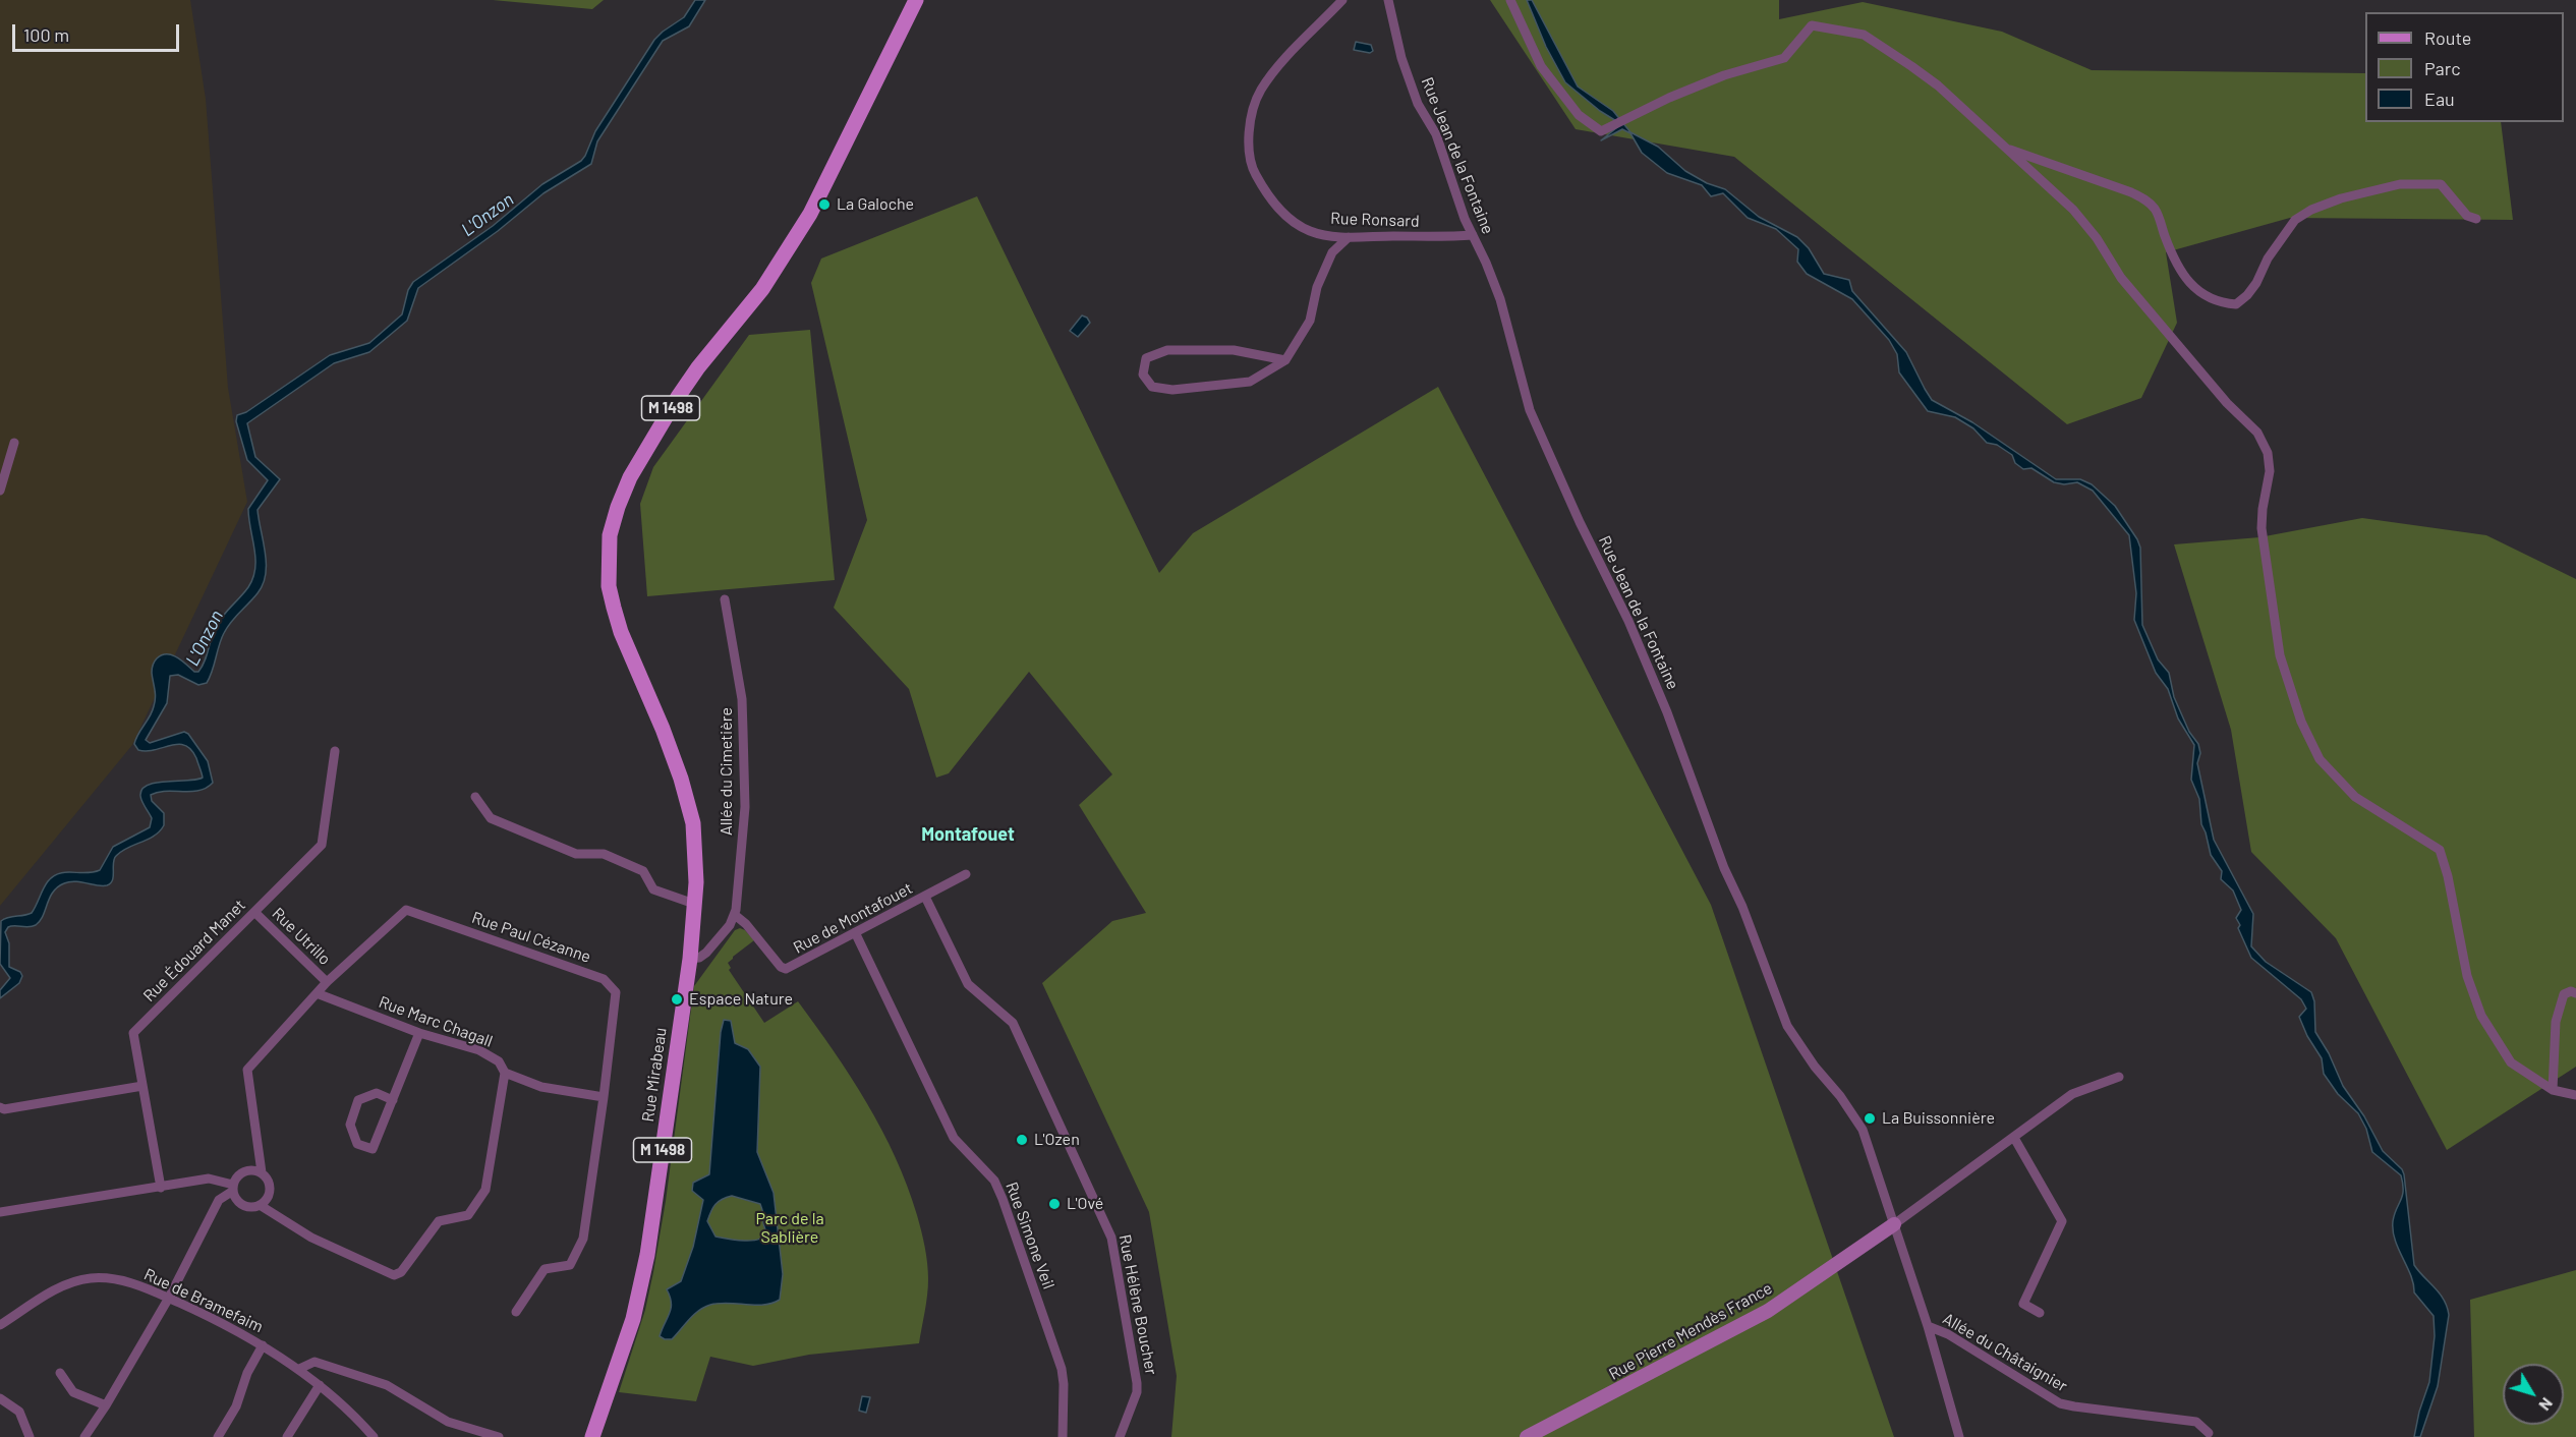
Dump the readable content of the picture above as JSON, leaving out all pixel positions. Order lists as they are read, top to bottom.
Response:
{
  "streets": {
    "main road": ["M 1498", "Rue Mirabeau"],
    "street": [
      "Rue Jean de la Fontaine",
      "Rue Ronsard",
      "Allée du Cimetière",
      "Rue de Montafouet",
      "Rue Utrillo",
      "Rue Paul Cézanne",
      "Rue Édouard Manet",
      "Rue Marc Chagall",
      "Rue Simone Veil",
      "Rue de Bramefaim",
      "Rue Hélène Boucher",
      "Rue Pierre Mendès France",
      "Allée du Châtaignier"
    ]
  },
  "crossings": [
    ["Rue Jean de la Fontaine", "Rue Ronsard"],
    ["Rue Jean de la Fontaine", "Rue Pierre Mendès France"],
    ["Rue Jean de la Fontaine", "Allée du Châtaignier"],
    ["Allée du Cimetière", "Rue de Montafouet"],
    ["Rue de Montafouet", "Rue Simone Veil"],
    ["Rue de Montafouet", "Rue Hélène Boucher"],
    ["Rue Utrillo", "Rue Paul Cézanne"],
    ["Rue Utrillo", "Rue Édouard Manet"],
    ["Rue Paul Cézanne", "Rue Marc Chagall"]
  ],
  "districts": ["Montafouet"],
  "water": ["L'Onzon"],
  "parks": ["Parc de la Sablière"],
  "places": [
    "La Galoche",
    "Espace Nature",
    "La Buissonnière",
    "L'Ozen",
    "L'Ové"
  ],
  "legend": ["Route", "Parc", "Eau"],
  "scale_bar": "100 m",
  "north": "bottom right"
}
